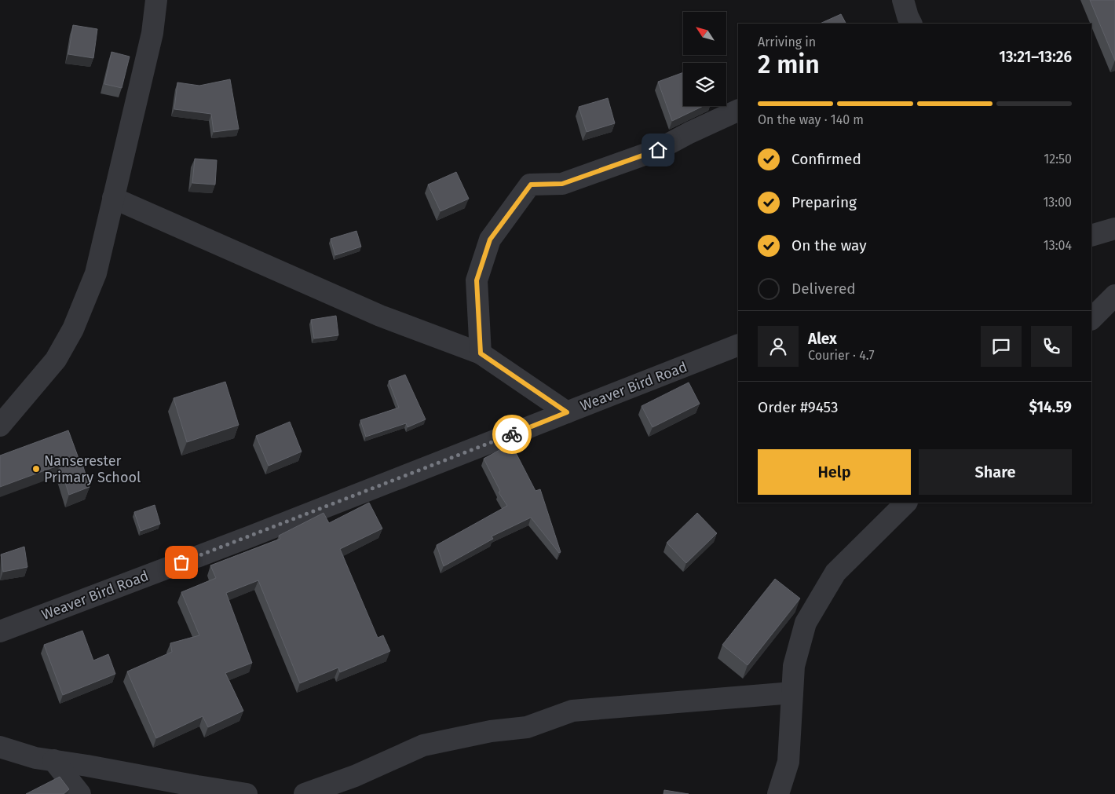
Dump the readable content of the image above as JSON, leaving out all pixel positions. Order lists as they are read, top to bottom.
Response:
{
  "streets": {
    "street": ["Weaver Bird Road"]
  },
  "places": ["Nanserester Primary School"],
  "north": "top left",
  "page": {
    "heading": ["2 min", "Arriving in", "13:21–13:26"],
    "panel": [
      "Alex",
      "Courier · 4.7",
      "Order #9453",
      "$14.59"
    ],
    "bar": "On the way · 140 m",
    "list": [
      ["Confirmed", "12:50"],
      ["Preparing", "13:00"],
      ["On the way", "13:04"],
      "Delivered"
    ],
    "buttons": ["Help", "Share"]
  }
}
